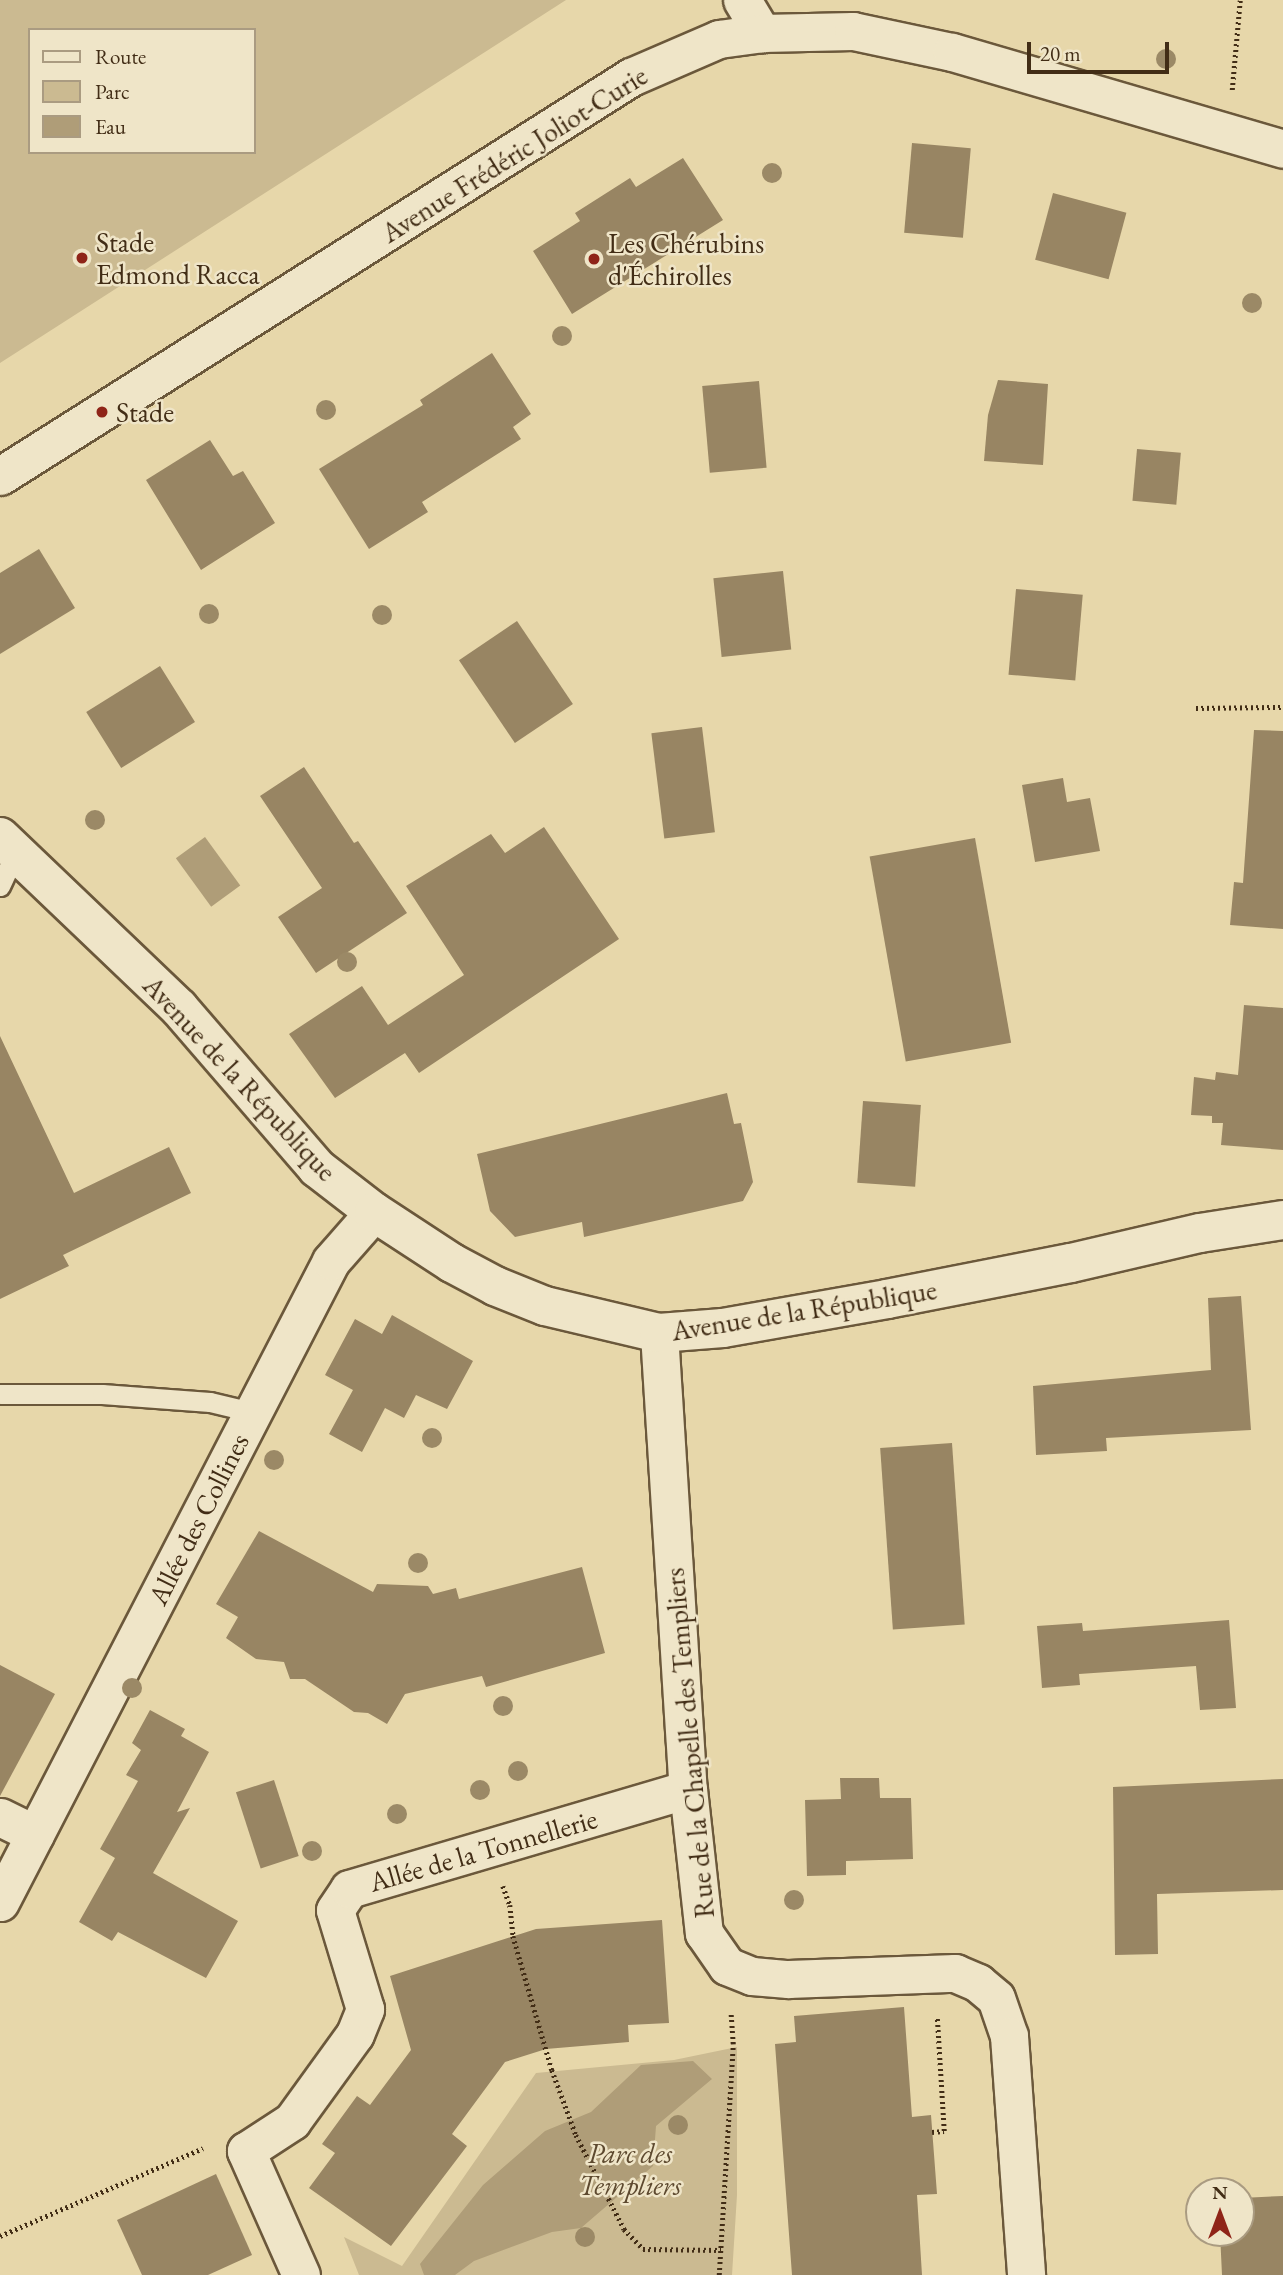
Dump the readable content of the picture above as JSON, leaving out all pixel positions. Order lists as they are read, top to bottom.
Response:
{
  "streets": {
    "street": [
      "Avenue Frédéric Joliot-Curie",
      "Avenue de la République",
      "Allée des Collines",
      "Rue de la Chapelle des Templiers",
      "Allée de la Tonnellerie"
    ]
  },
  "crossings": [
    ["Avenue de la République", "Allée des Collines"],
    ["Avenue de la République", "Rue de la Chapelle des Templiers"],
    ["Rue de la Chapelle des Templiers", "Allée de la Tonnellerie"]
  ],
  "parks": ["Parc des Templiers"],
  "places": ["Stade Edmond Racca", "Les Chérubins d'Échirolles", "Stade"],
  "legend": ["Route", "Parc", "Eau"],
  "scale_bar": "20 m",
  "north": "top"
}
